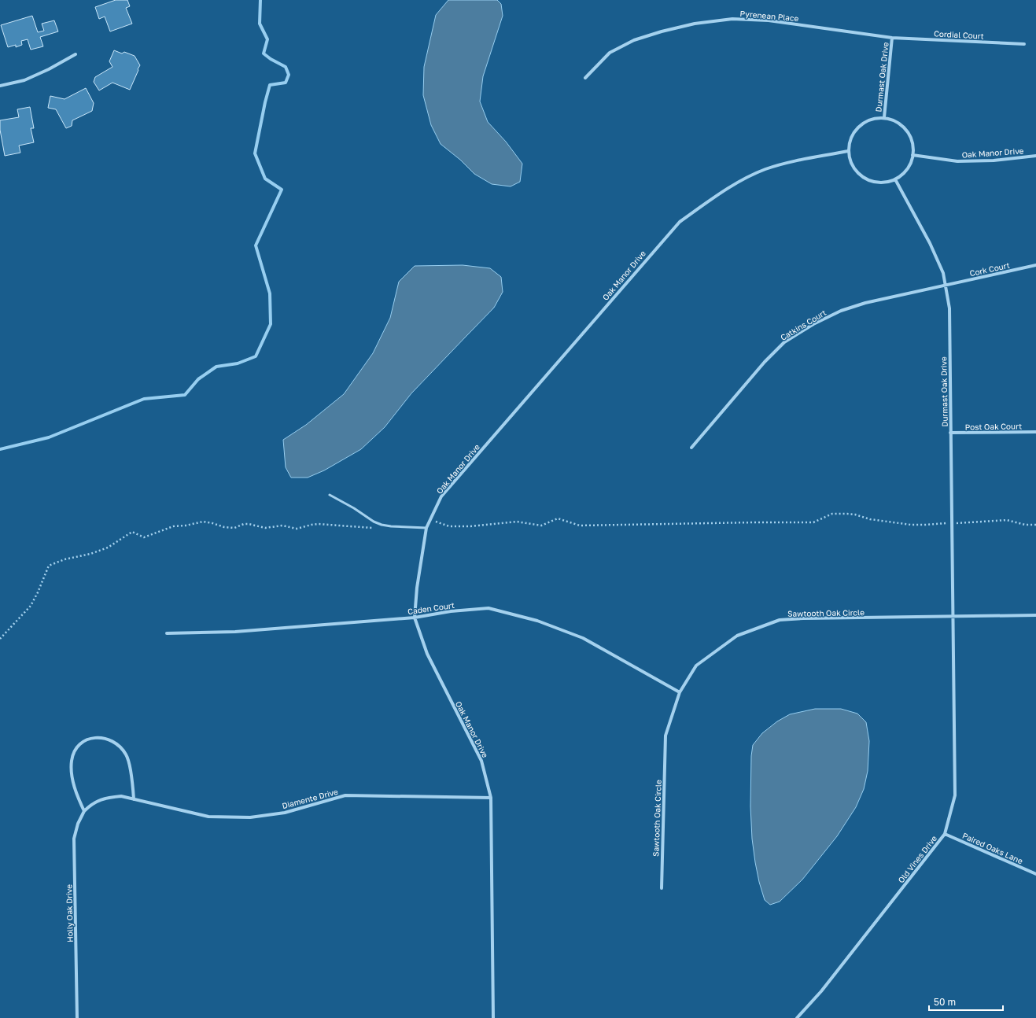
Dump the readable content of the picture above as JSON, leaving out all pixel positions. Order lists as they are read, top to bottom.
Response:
{
  "streets": {
    "street": [
      "Pyrenean Place",
      "Cordial Court",
      "Durmast Oak Drive",
      "Oak Manor Drive",
      "Cork Court",
      "Catkins Court",
      "Post Oak Court",
      "Caden Court",
      "Sawtooth Oak Circle",
      "Diamente Drive",
      "Paired Oaks Lane",
      "Old Vines Drive",
      "Holly Oak Drive"
    ]
  },
  "crossings": [
    ["Pyrenean Place", "Cordial Court"],
    ["Pyrenean Place", "Durmast Oak Drive"],
    ["Cordial Court", "Durmast Oak Drive"],
    ["Durmast Oak Drive", "Oak Manor Drive"],
    ["Durmast Oak Drive", "Cork Court"],
    ["Durmast Oak Drive", "Catkins Court"],
    ["Durmast Oak Drive", "Post Oak Court"],
    ["Durmast Oak Drive", "Sawtooth Oak Circle"],
    ["Durmast Oak Drive", "Old Vines Drive"],
    ["Oak Manor Drive", "Caden Court"],
    ["Oak Manor Drive", "Diamente Drive"],
    ["Cork Court", "Catkins Court"],
    ["Caden Court", "Sawtooth Oak Circle"],
    ["Sawtooth Oak Circle", "Old Vines Drive"],
    ["Diamente Drive", "Holly Oak Drive"],
    ["Paired Oaks Lane", "Old Vines Drive"]
  ],
  "scale_bar": "50 m"
}
